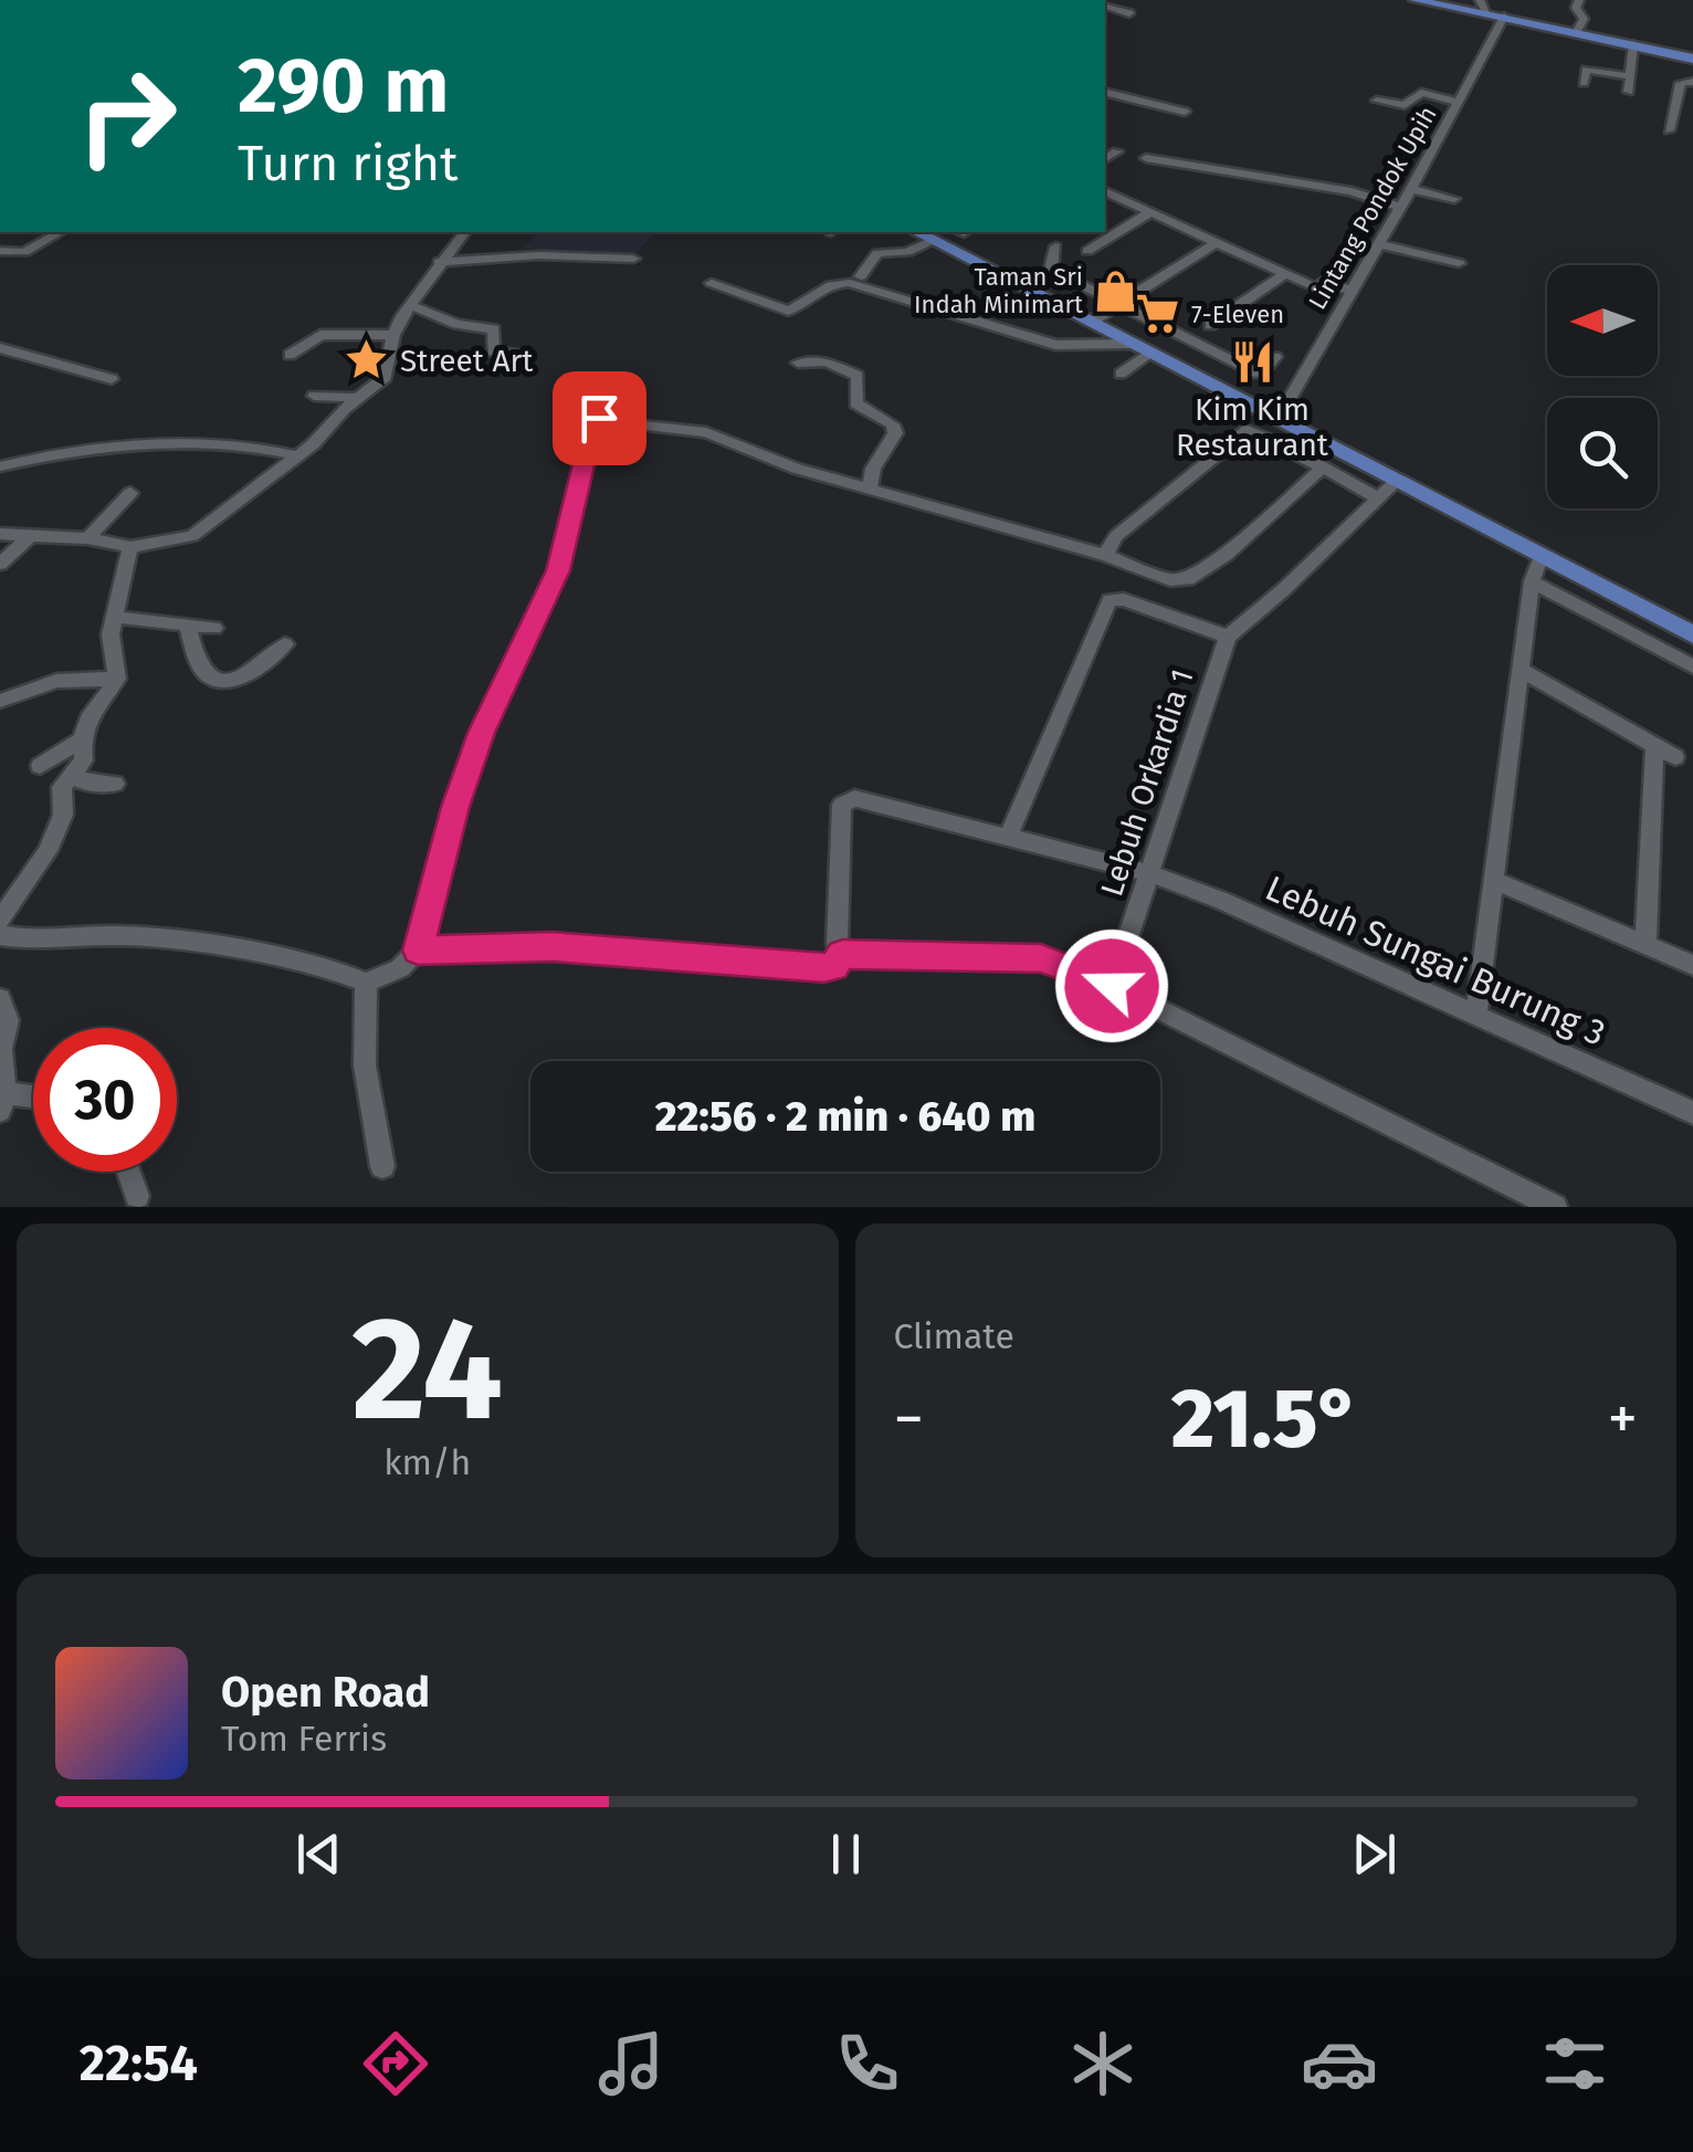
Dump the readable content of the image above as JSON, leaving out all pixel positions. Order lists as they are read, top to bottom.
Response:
{
  "streets": {
    "street": ["Lintang Pondok Upih", "Lebuh Orkardia 1", "Lebuh Sungai Burung 3"]
  },
  "crossings": [
    ["Lebuh Orkardia 1", "Lebuh Sungai Burung 3"]
  ],
  "places": {
    "shop": ["Taman Sri Indah Minimart"],
    "supermarket": ["7-Eleven"],
    "place": ["Street Art"],
    "restaurant": ["Kim Kim Restaurant"]
  },
  "north": "left",
  "page": {
    "turn": ["290 m", "Turn right"],
    "limit": "30",
    "trip": "22:56 · 2 min · 640 m",
    "tile": [
      ["24", "km/h"],
      "Climate"
    ],
    "heat": ["−", "21.5°", "+"],
    "song": ["Open Road", "Tom Ferris"],
    "tabs": "22:54"
  }
}
